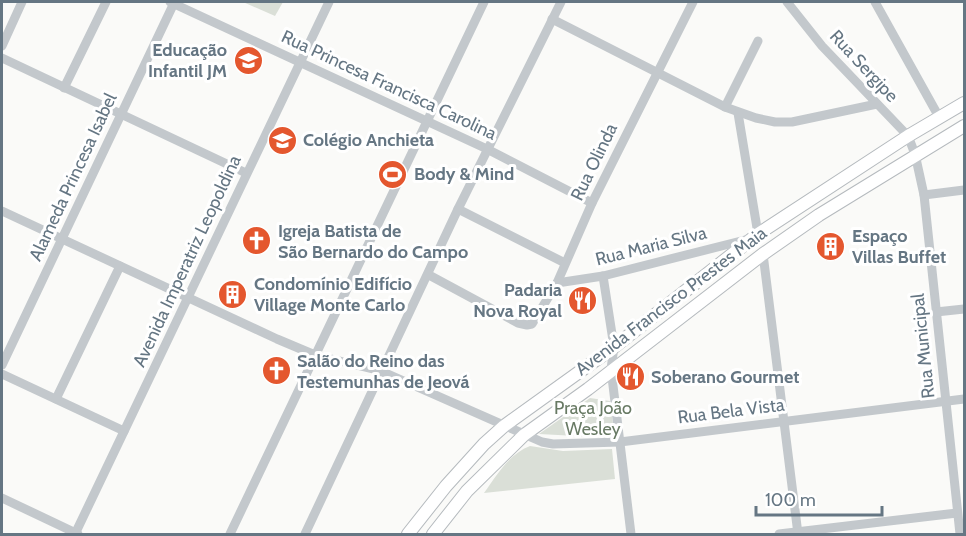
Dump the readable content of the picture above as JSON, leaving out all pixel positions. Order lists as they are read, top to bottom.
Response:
{
  "streets": {
    "main road": ["Avenida Francisco Prestes Maia"],
    "street": [
      "Rua Sergipe",
      "Rua Princesa Francisca Carolina",
      "Rua Olinda",
      "Alameda Princesa Isabel",
      "Rua Maria Silva",
      "Avenida Imperatriz Leopoldina",
      "Rua Municipal",
      "Rua Bela Vista"
    ]
  },
  "crossings": [
    ["Rua Sergipe", "Avenida Francisco Prestes Maia"],
    ["Rua Sergipe", "Rua Municipal"],
    ["Rua Princesa Francisca Carolina", "Rua Olinda"],
    ["Rua Princesa Francisca Carolina", "Alameda Princesa Isabel"],
    ["Rua Princesa Francisca Carolina", "Avenida Imperatriz Leopoldina"],
    ["Rua Olinda", "Rua Maria Silva"],
    ["Alameda Princesa Isabel", "Rua Bela Vista"],
    ["Rua Maria Silva", "Avenida Francisco Prestes Maia"],
    ["Avenida Imperatriz Leopoldina", "Rua Bela Vista"],
    ["Avenida Francisco Prestes Maia", "Rua Municipal"],
    ["Avenida Francisco Prestes Maia", "Rua Bela Vista"],
    ["Rua Municipal", "Rua Bela Vista"]
  ],
  "parks": ["Praça João Wesley"],
  "places": {
    "school or university": ["Educação Infantil JM", "Colégio Anchieta"],
    "sports": ["Body & Mind"],
    "church": ["Igreja Batista de São Bernardo do Campo", "Salão do Reino das Testemunhas de Jeová"],
    "building": ["Espaço Villas Buffet", "Condomínio Edifício Village Monte Carlo"],
    "restaurant": ["Padaria Nova Royal", "Soberano Gourmet"]
  },
  "scale_bar": "100 m"
}
